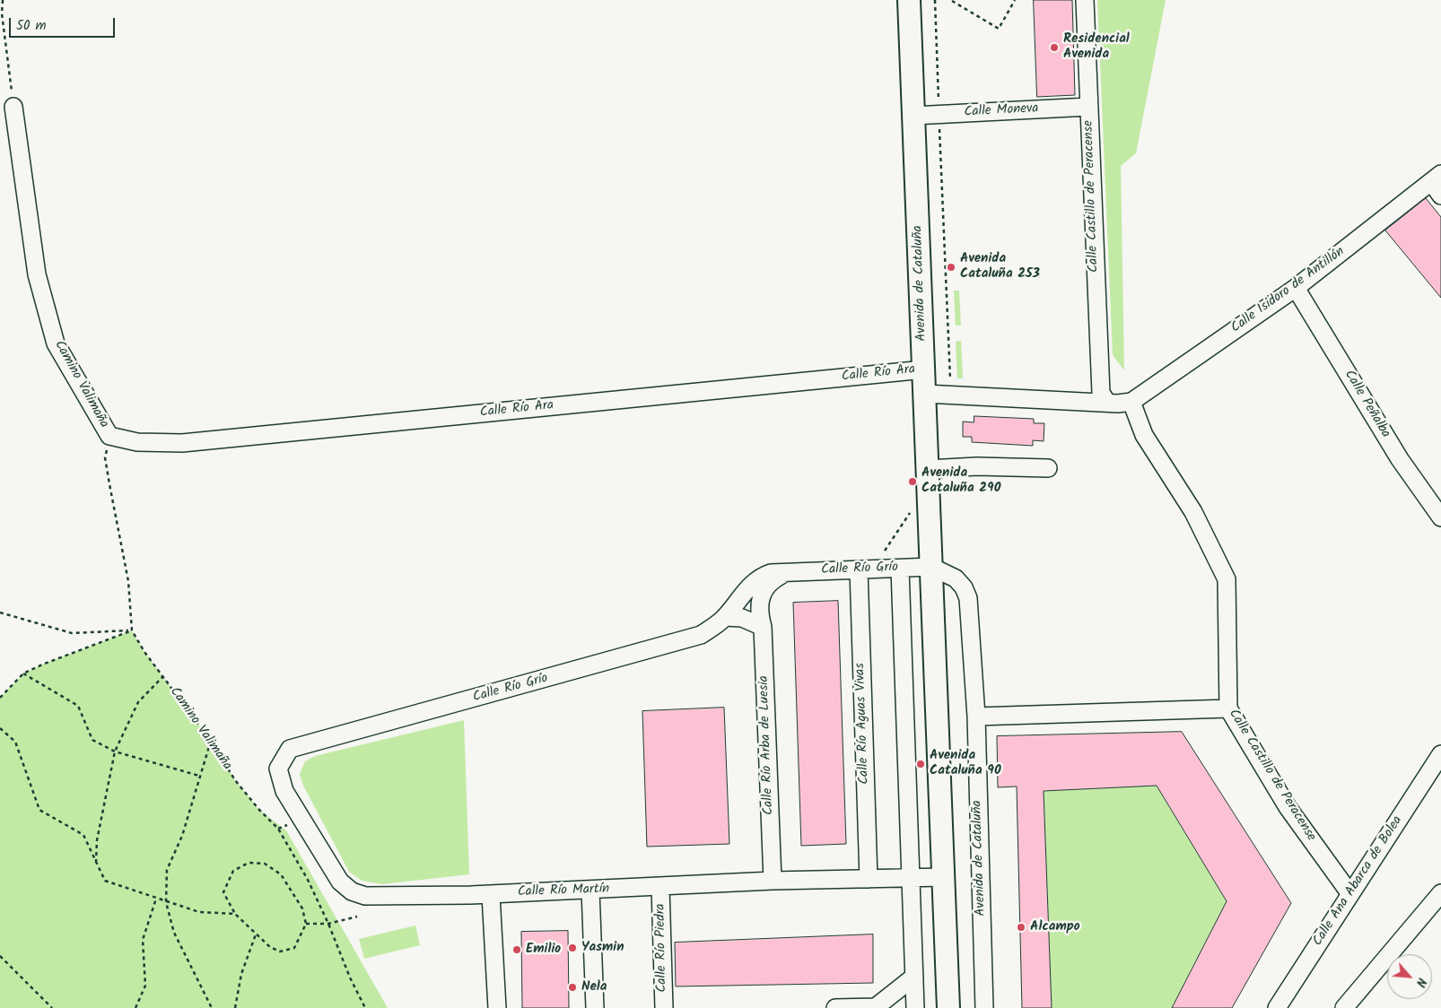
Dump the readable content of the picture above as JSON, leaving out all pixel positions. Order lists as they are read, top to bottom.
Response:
{
  "streets": {
    "main road": ["Avenida de Cataluña"],
    "street": [
      "Calle Moneva",
      "Calle Castillo de Peracense",
      "Calle Isidoro de Antillón",
      "Calle Río Ara",
      "Camino Valimaña",
      "Calle Peñalba",
      "Calle Río Grío",
      "Calle Río Aguas Vivas",
      "Calle Río Arba de Luesia",
      "Calle Ana Abarca de Bolea",
      "Calle Río Martín",
      "Calle Río Piedra"
    ]
  },
  "crossings": [
    ["Calle Moneva", "Calle Castillo de Peracense"],
    ["Calle Moneva", "Avenida de Cataluña"],
    ["Calle Castillo de Peracense", "Calle Isidoro de Antillón"],
    ["Calle Castillo de Peracense", "Calle Ana Abarca de Bolea"],
    ["Avenida de Cataluña", "Calle Río Ara"],
    ["Avenida de Cataluña", "Calle Río Grío"],
    ["Avenida de Cataluña", "Calle Río Martín"],
    ["Calle Isidoro de Antillón", "Calle Peñalba"],
    ["Calle Río Ara", "Camino Valimaña"],
    ["Calle Río Grío", "Calle Río Aguas Vivas"],
    ["Calle Río Grío", "Calle Río Martín"],
    ["Calle Río Aguas Vivas", "Calle Río Martín"],
    ["Calle Río Arba de Luesia", "Calle Río Martín"],
    ["Calle Río Martín", "Calle Río Piedra"]
  ],
  "places": [
    "Residencial Avenida",
    "Avenida Cataluña 253",
    "Avenida Cataluña 290",
    "Avenida Cataluña 90",
    "Alcampo",
    "Yasmin",
    "Emilio",
    "Nela"
  ],
  "scale_bar": "50 m",
  "north": "bottom right"
}
